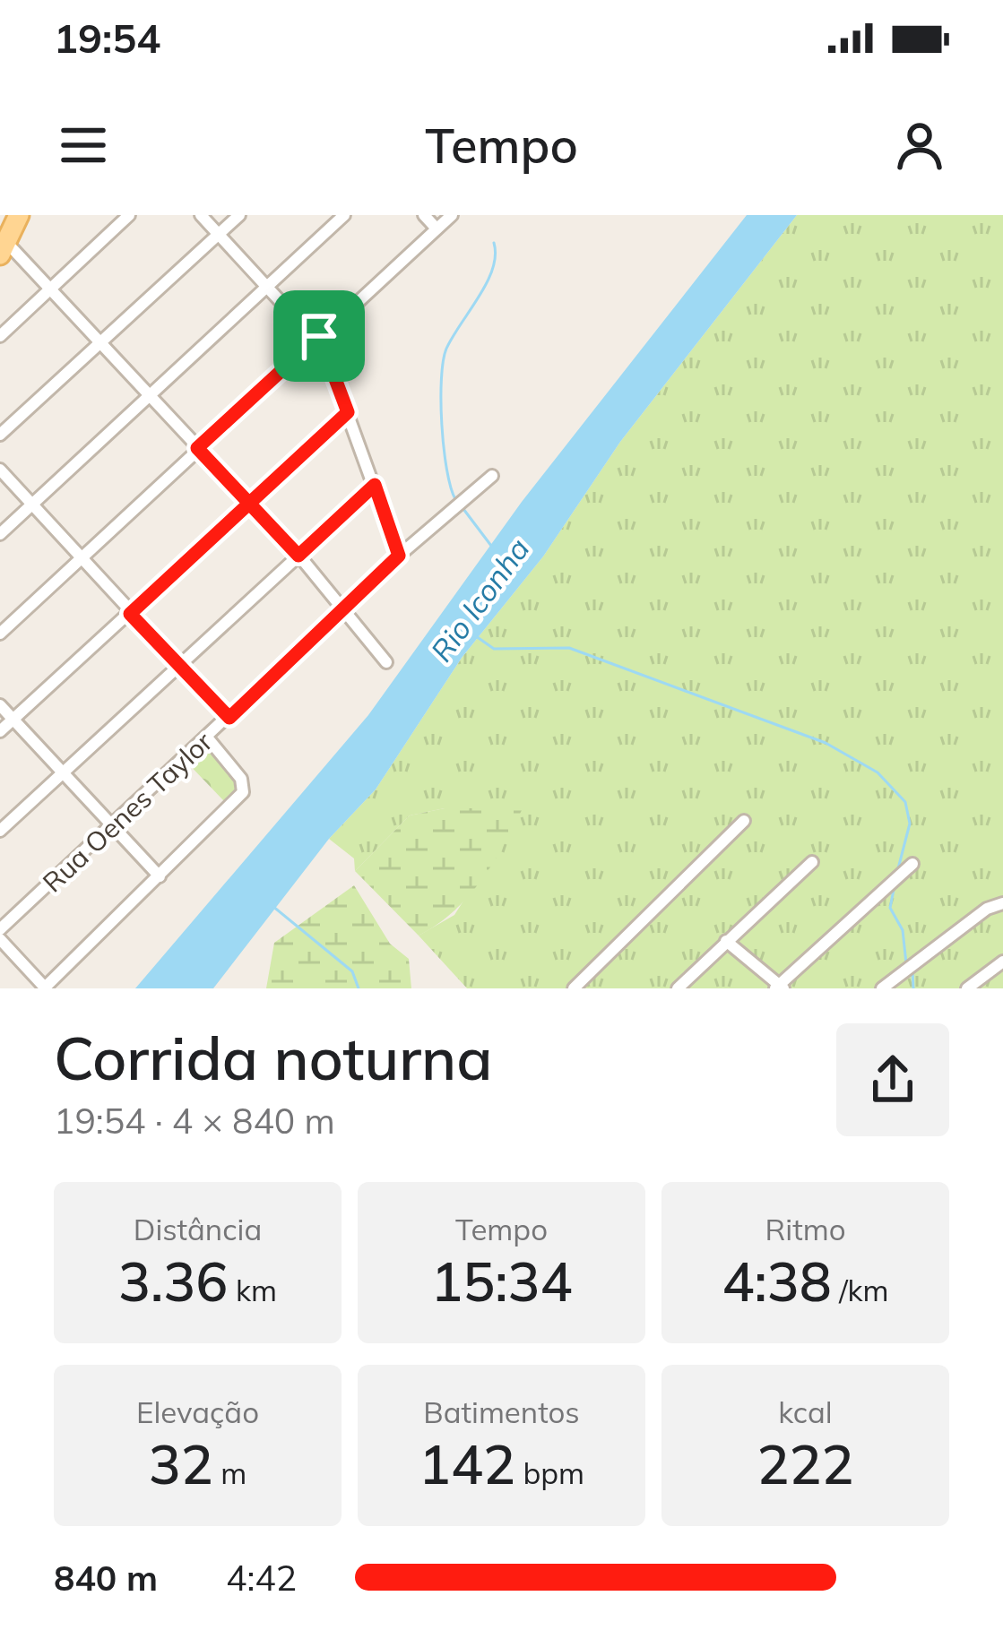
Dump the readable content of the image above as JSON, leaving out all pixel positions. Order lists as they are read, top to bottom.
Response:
{
  "streets": {
    "street": ["Rua Oenes Taylor"]
  },
  "water": ["Rio Iconha"],
  "page": {
    "status": "19:54",
    "header": "Tempo",
    "heading": ["Corrida noturna", "19:54 · 4 × 840 m"],
    "stats": [
      ["Distância", "3.36 km"],
      ["Tempo", "15:34"],
      ["Ritmo", "4:38 /km"],
      ["Elevação", "32 m"],
      ["Batimentos", "142 bpm"],
      ["kcal", "222"]
    ],
    "list": [
      {
        "name": "840 m",
        "note": "4:42"
      }
    ]
  }
}
